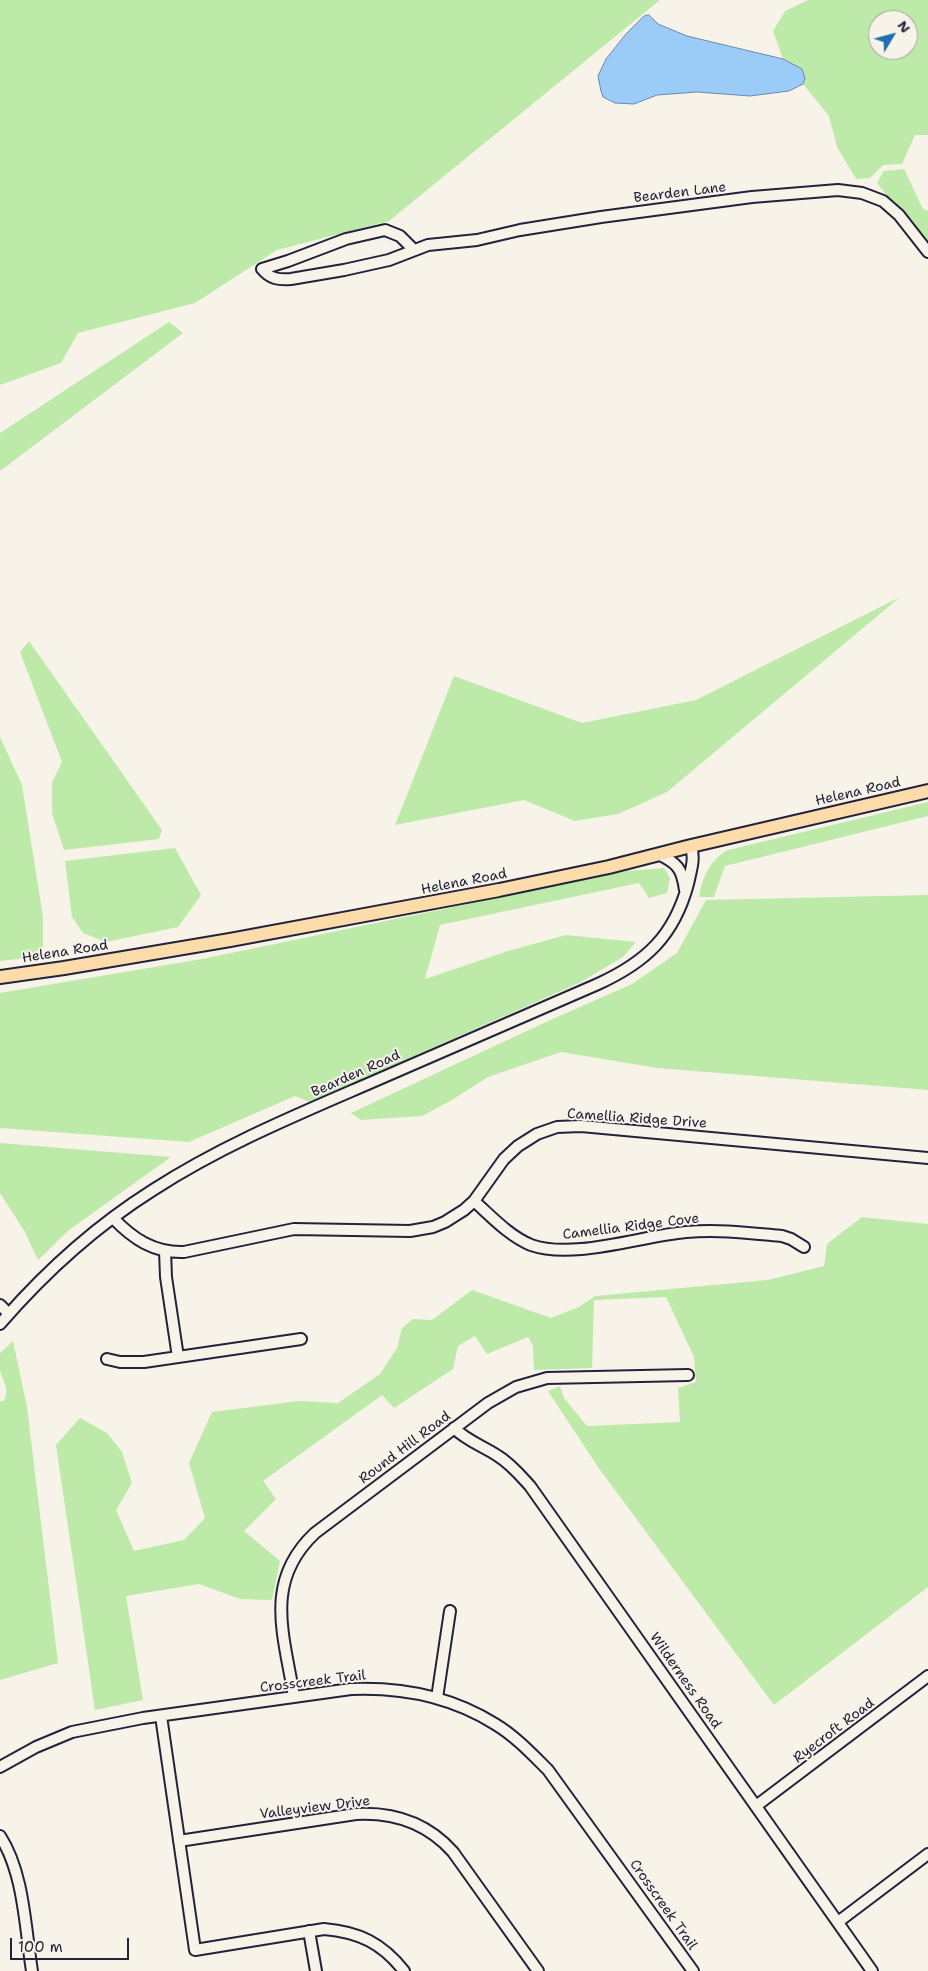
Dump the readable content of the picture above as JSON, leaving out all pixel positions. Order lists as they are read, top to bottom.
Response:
{
  "streets": {
    "main road": ["Helena Road"],
    "street": [
      "Bearden Lane",
      "Bearden Road",
      "Camellia Ridge Drive",
      "Camellia Ridge Cove",
      "Round Hill Road",
      "Wilderness Road",
      "Crosscreek Trail",
      "Ryecroft Road",
      "Valleyview Drive"
    ]
  },
  "crossings": [
    ["Helena Road", "Bearden Road"],
    ["Camellia Ridge Drive", "Camellia Ridge Cove"],
    ["Round Hill Road", "Wilderness Road"],
    ["Round Hill Road", "Crosscreek Trail"],
    ["Wilderness Road", "Ryecroft Road"]
  ],
  "scale_bar": "100 m",
  "north": "top right"
}
